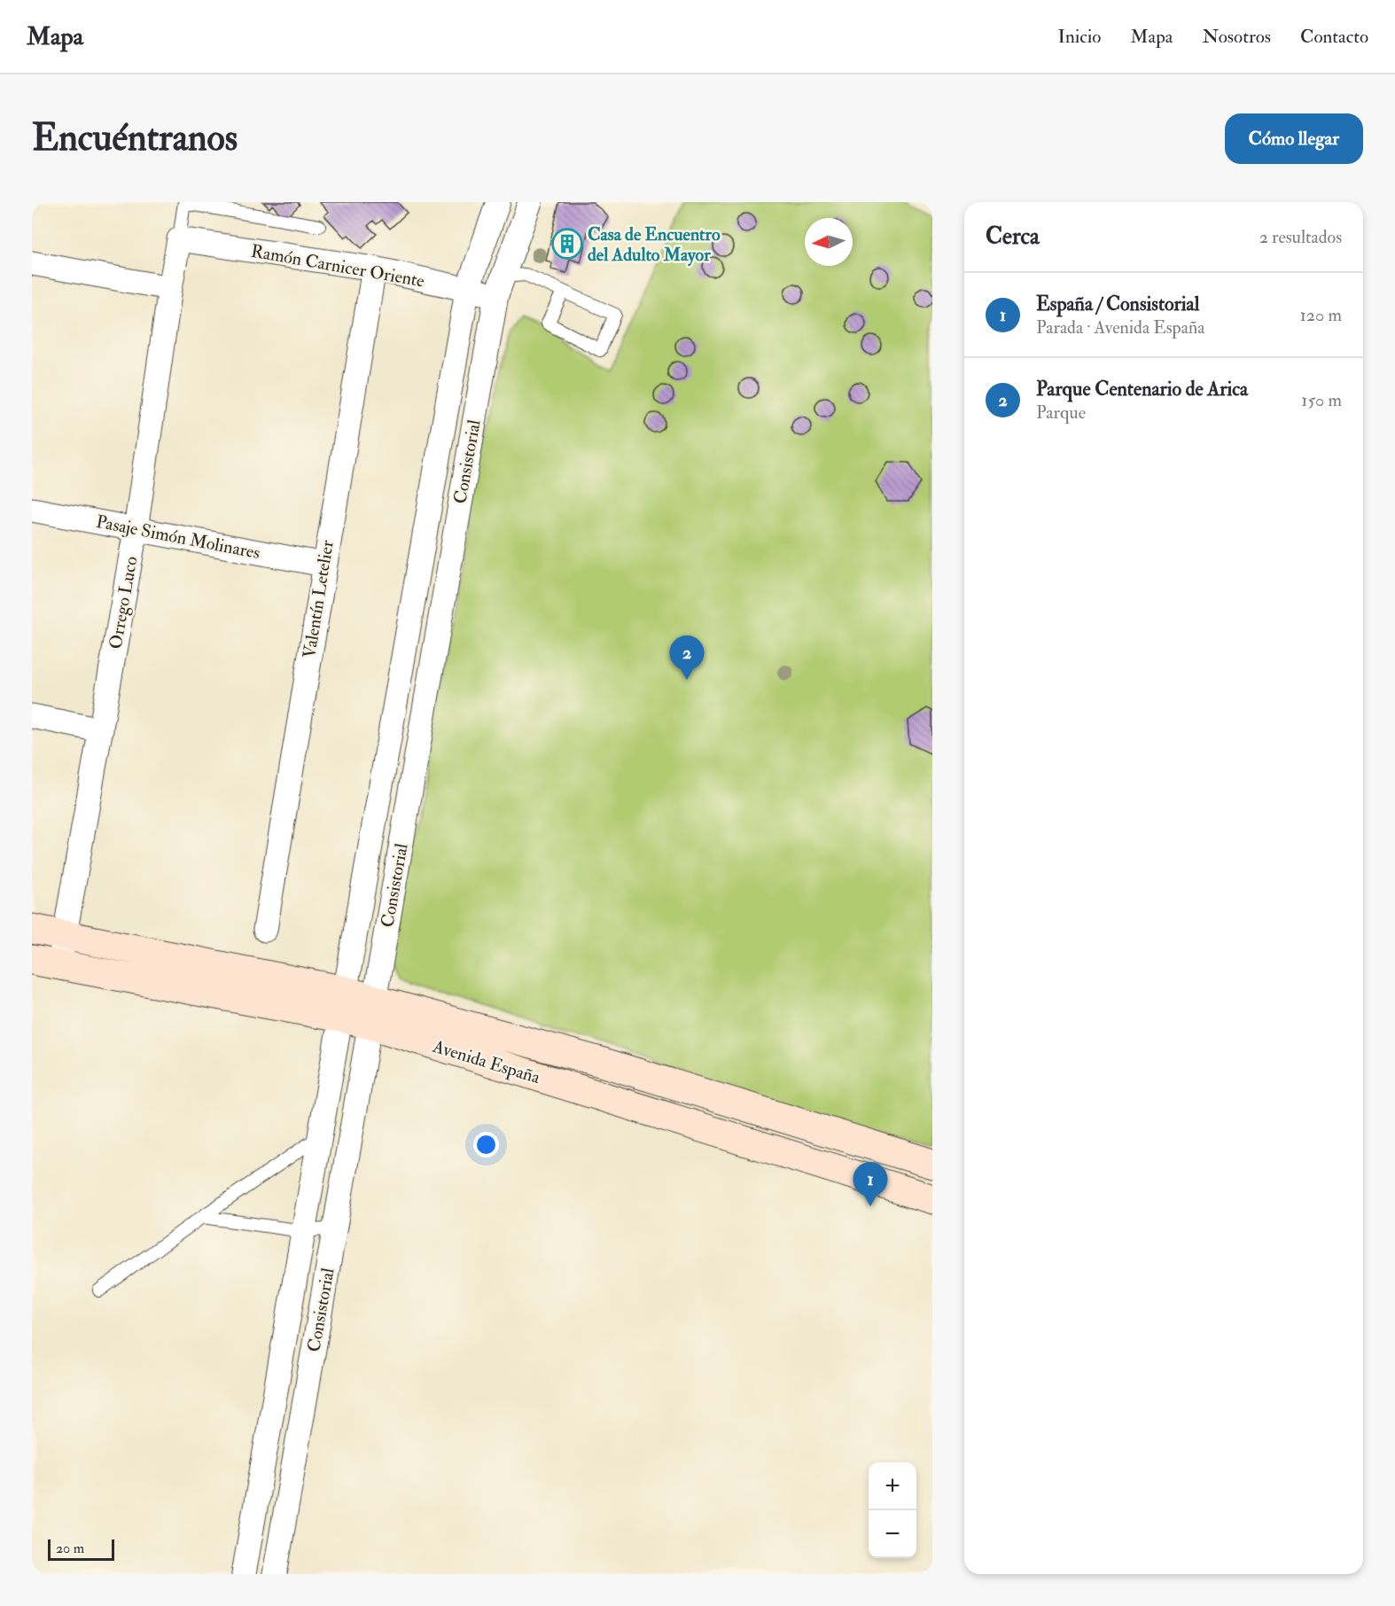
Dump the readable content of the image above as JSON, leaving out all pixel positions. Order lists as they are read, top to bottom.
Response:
{
  "streets": {
    "street": [
      "Ramón Carnicer Oriente",
      "Consistorial",
      "Pasaje Simón Molinares",
      "Valentín Letelier",
      "Orrego Luco",
      "Avenida España"
    ]
  },
  "crossings": [
    ["Ramón Carnicer Oriente", "Consistorial"],
    ["Ramón Carnicer Oriente", "Valentín Letelier"],
    ["Ramón Carnicer Oriente", "Orrego Luco"],
    ["Consistorial", "Avenida España"],
    ["Pasaje Simón Molinares", "Valentín Letelier"],
    ["Pasaje Simón Molinares", "Orrego Luco"],
    ["Orrego Luco", "Avenida España"]
  ],
  "places": {
    "building": ["Casa de Encuentro del Adulto Mayor"]
  },
  "scale_bar": "20 m",
  "north": "left",
  "page": {
    "header": "Mapa",
    "nav": [
      "Inicio",
      "Mapa",
      "Nosotros",
      "Contacto"
    ],
    "buttons": "Cómo llegar",
    "title": "Encuéntranos",
    "heading": ["Cerca", "2 resultados"],
    "list": [
      {
        "mark": "1",
        "name": "España / Consistorial",
        "note": "Parada · Avenida España",
        "value": "120 m"
      },
      {
        "mark": "2",
        "name": "Parque Centenario de Arica",
        "note": "Parque",
        "value": "150 m"
      }
    ],
    "pins": ["2", "1"],
    "map_buttons": ["+", "−"],
    "scale": "20 m"
  }
}
